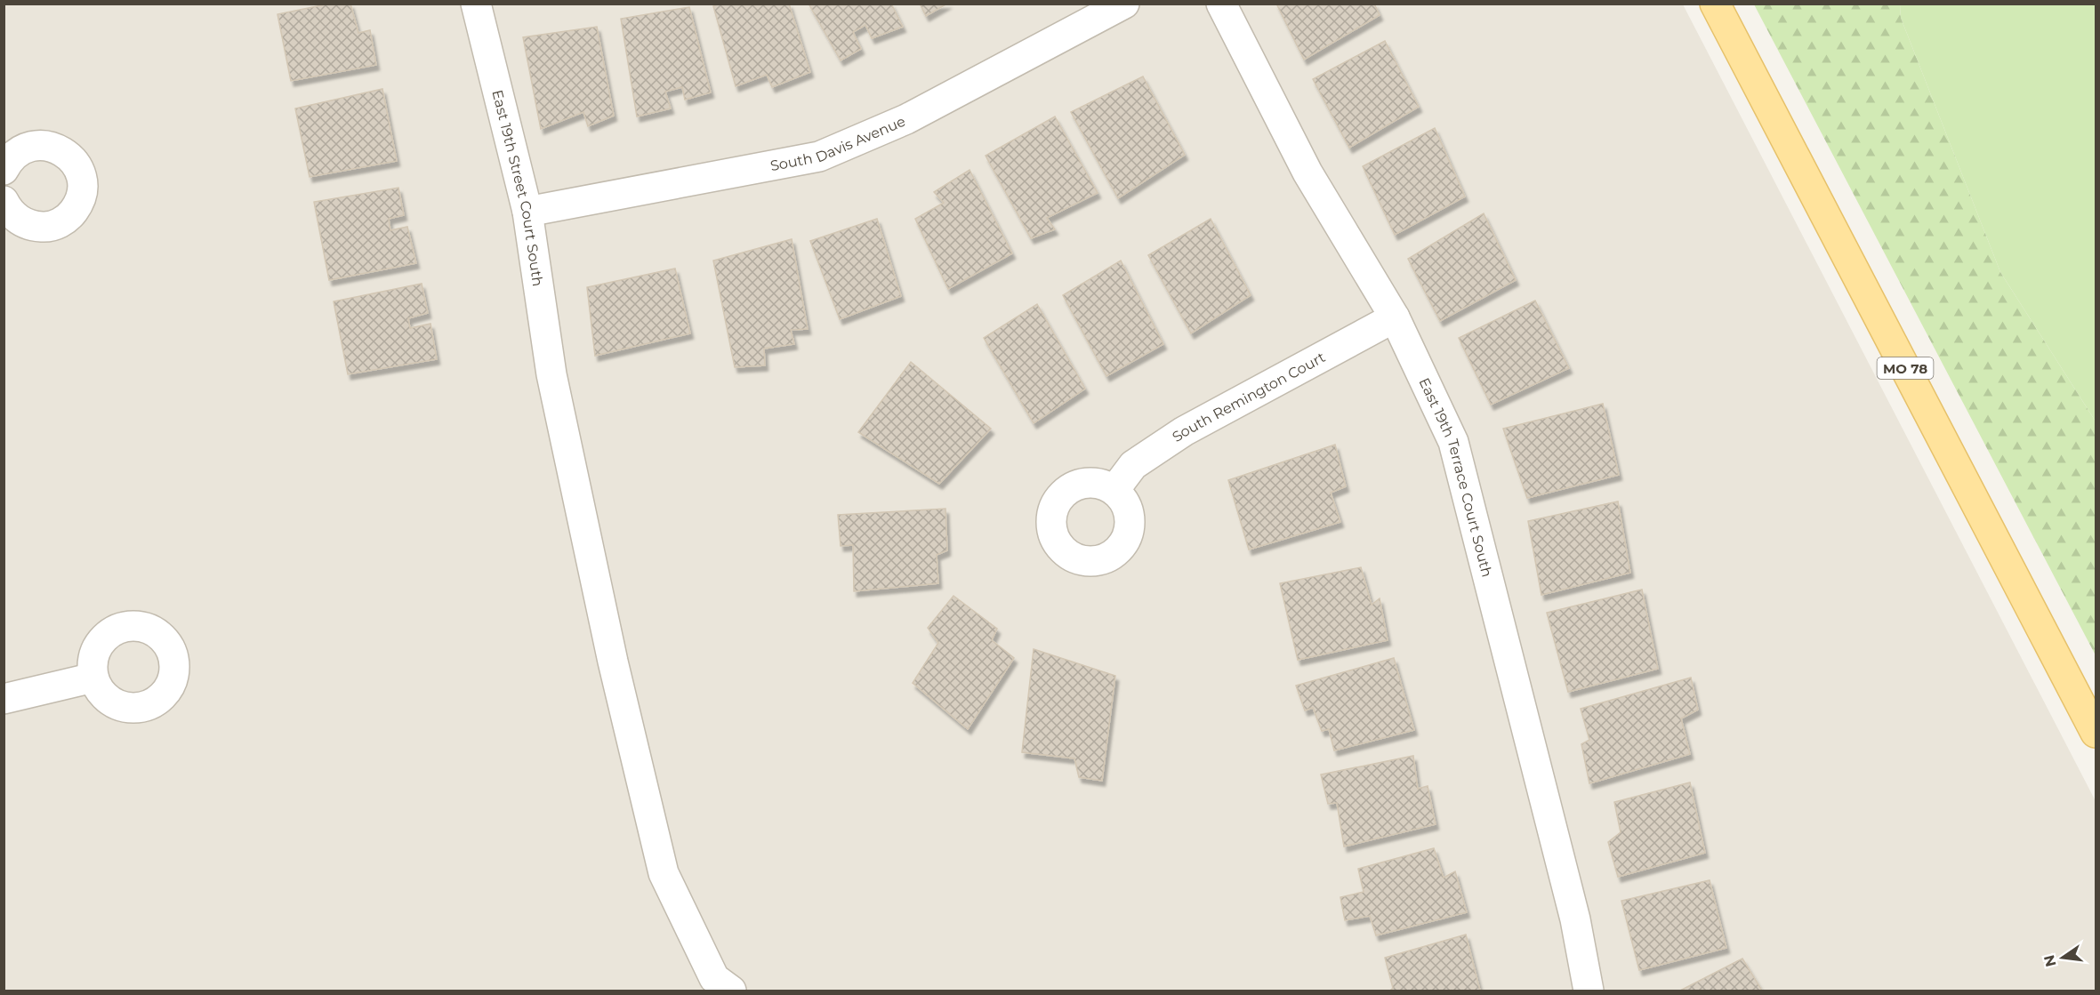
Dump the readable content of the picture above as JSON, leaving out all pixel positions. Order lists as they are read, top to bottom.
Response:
{
  "streets": {
    "main road": ["MO 78"],
    "street": [
      "South Davis Avenue",
      "East 19th Street Court South",
      "South Remington Court",
      "East 19th Terrace Court South"
    ]
  },
  "crossings": [
    ["South Davis Avenue", "East 19th Street Court South"],
    ["South Remington Court", "East 19th Terrace Court South"]
  ],
  "north": "left"
}
